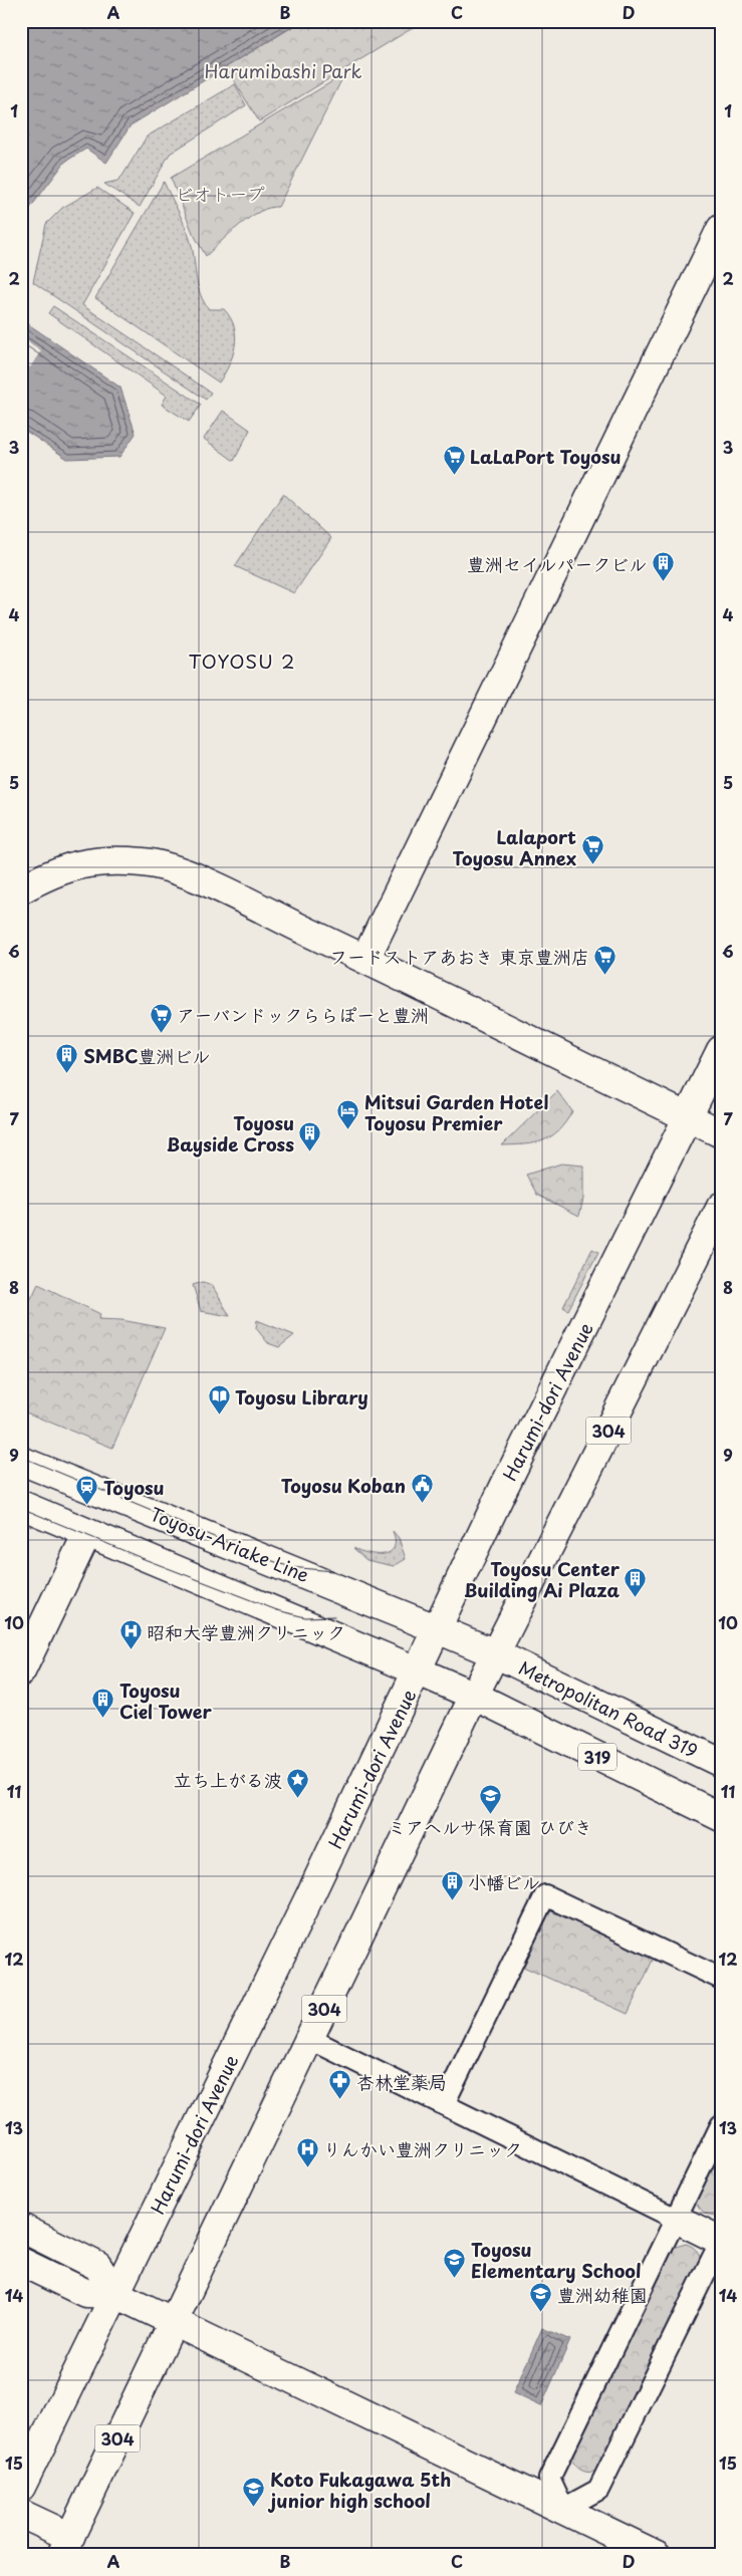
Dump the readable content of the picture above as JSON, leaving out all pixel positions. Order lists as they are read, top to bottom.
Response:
{
  "streets": {
    "main road": [
      "Harumi-dori Avenue",
      "304",
      "Toyosu-Ariake Line",
      "Metropolitan Road 319",
      "319"
    ]
  },
  "crossings": [
    ["Harumi-dori Avenue", "Toyosu-Ariake Line"],
    ["Harumi-dori Avenue", "319"],
    ["304", "Toyosu-Ariake Line"],
    ["304", "Metropolitan Road 319"],
    ["304", "319"],
    ["Toyosu-Ariake Line", "Metropolitan Road 319"]
  ],
  "districts": ["TOYOSU 2"],
  "parks": ["Harumibashi Park", "ビオトープ"],
  "places": {
    "supermarket": [
      "LaLaPort Toyosu",
      "Lalaport Toyosu Annex",
      "フードストアあおき 東京豊洲店",
      "アーバンドックららぽーと豊洲"
    ],
    "building": [
      "豊洲セイルパークビル",
      "SMBC豊洲ビル",
      "Toyosu Bayside Cross",
      "Toyosu Center Building Ai Plaza",
      "Toyosu Ciel Tower",
      "小幡ビル"
    ],
    "hotel": ["Mitsui Garden Hotel Toyosu Premier"],
    "library": ["Toyosu Library"],
    "public building": ["Toyosu Koban"],
    "station": ["Toyosu"],
    "hospital": ["昭和大学豊洲クリニック", "りんかい豊洲クリニック"],
    "place": ["立ち上がる波"],
    "school or university": [
      "ミアヘルサ保育園 ひびき",
      "Toyosu Elementary School",
      "豊洲幼稚園",
      "Koto Fukagawa 5th junior high school"
    ],
    "pharmacy": ["杏林堂薬局"]
  },
  "grid": {
    "columns": [
      "A",
      "B",
      "C",
      "D"
    ],
    "rows": [
      "1",
      "2",
      "3",
      "4",
      "5",
      "6",
      "7",
      "8",
      "9",
      "10",
      "11",
      "12",
      "13",
      "14",
      "15"
    ]
  }
}
